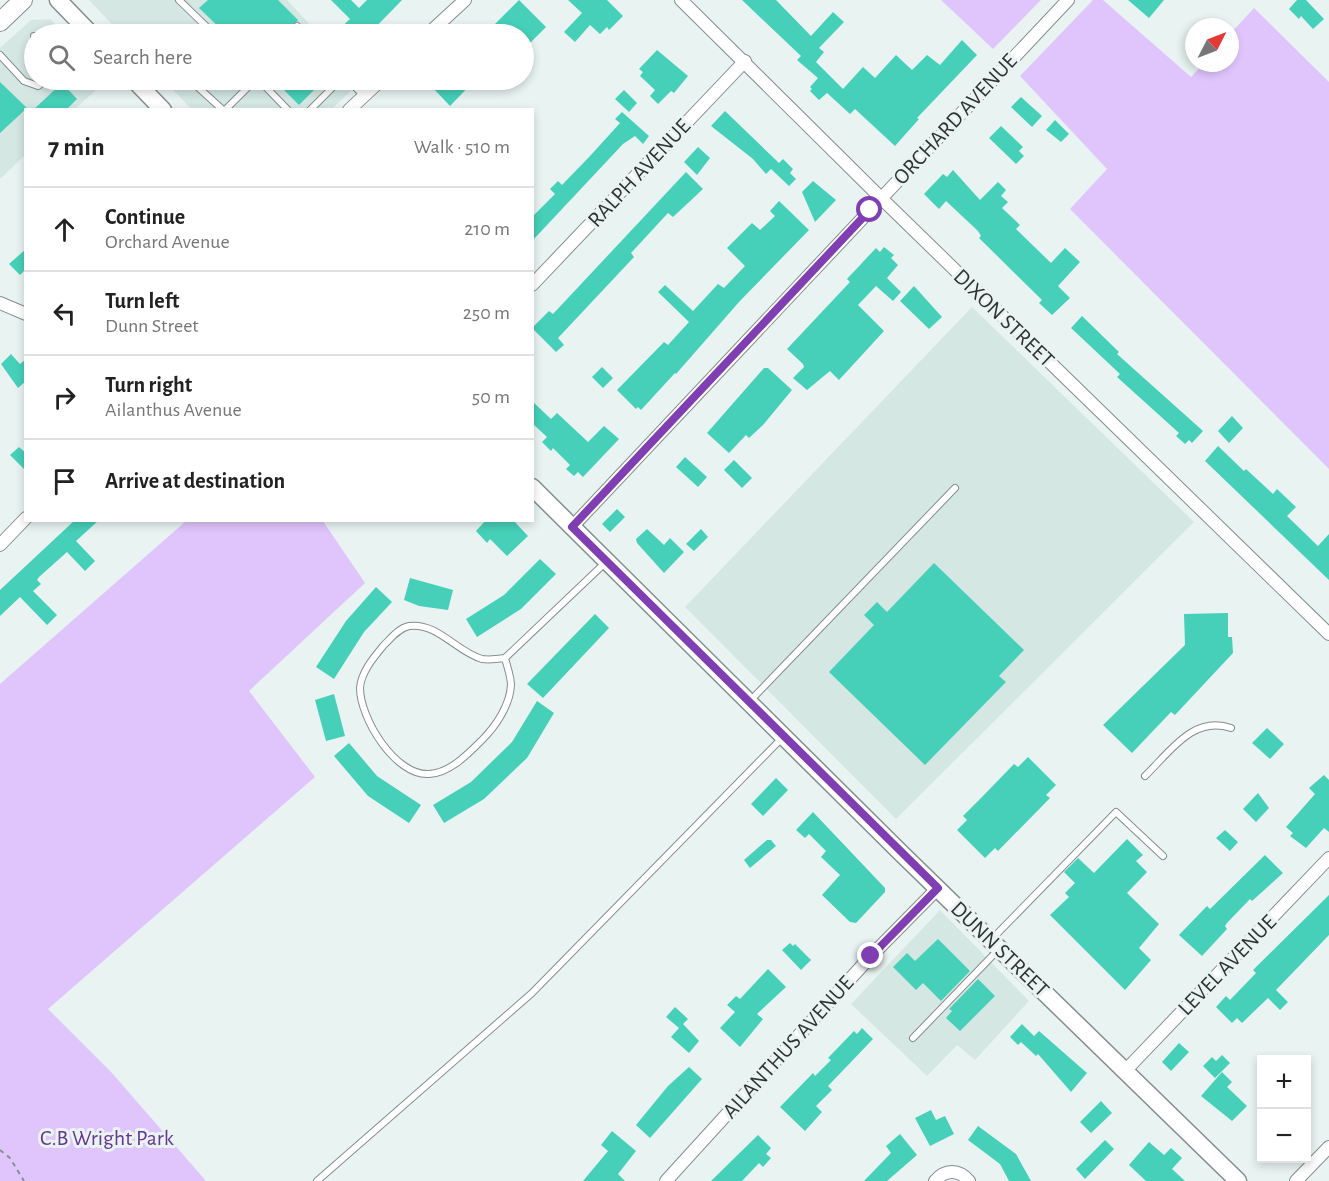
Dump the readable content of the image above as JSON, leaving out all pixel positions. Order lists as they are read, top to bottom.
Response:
{
  "streets": {
    "street": [
      "ORCHARD AVENUE",
      "RALPH AVENUE",
      "DIXON STREET",
      "DUNN STREET",
      "LEVEL AVENUE",
      "AILANTHUS AVENUE"
    ]
  },
  "crossings": [
    ["ORCHARD AVENUE", "DIXON STREET"],
    ["ORCHARD AVENUE", "DUNN STREET"],
    ["RALPH AVENUE", "DIXON STREET"],
    ["DUNN STREET", "LEVEL AVENUE"],
    ["DUNN STREET", "AILANTHUS AVENUE"]
  ],
  "parks": ["C.B Wright Park"],
  "north": "top right",
  "page": {
    "search": "Search here",
    "heading": ["7 min", "Walk · 510 m"],
    "list": [
      ["Continue", "Orchard Avenue", "210 m"],
      ["Turn left", "Dunn Street", "250 m"],
      ["Turn right", "Ailanthus Avenue", "50 m"],
      "Arrive at destination"
    ],
    "map_buttons": ["+", "−"]
  }
}
